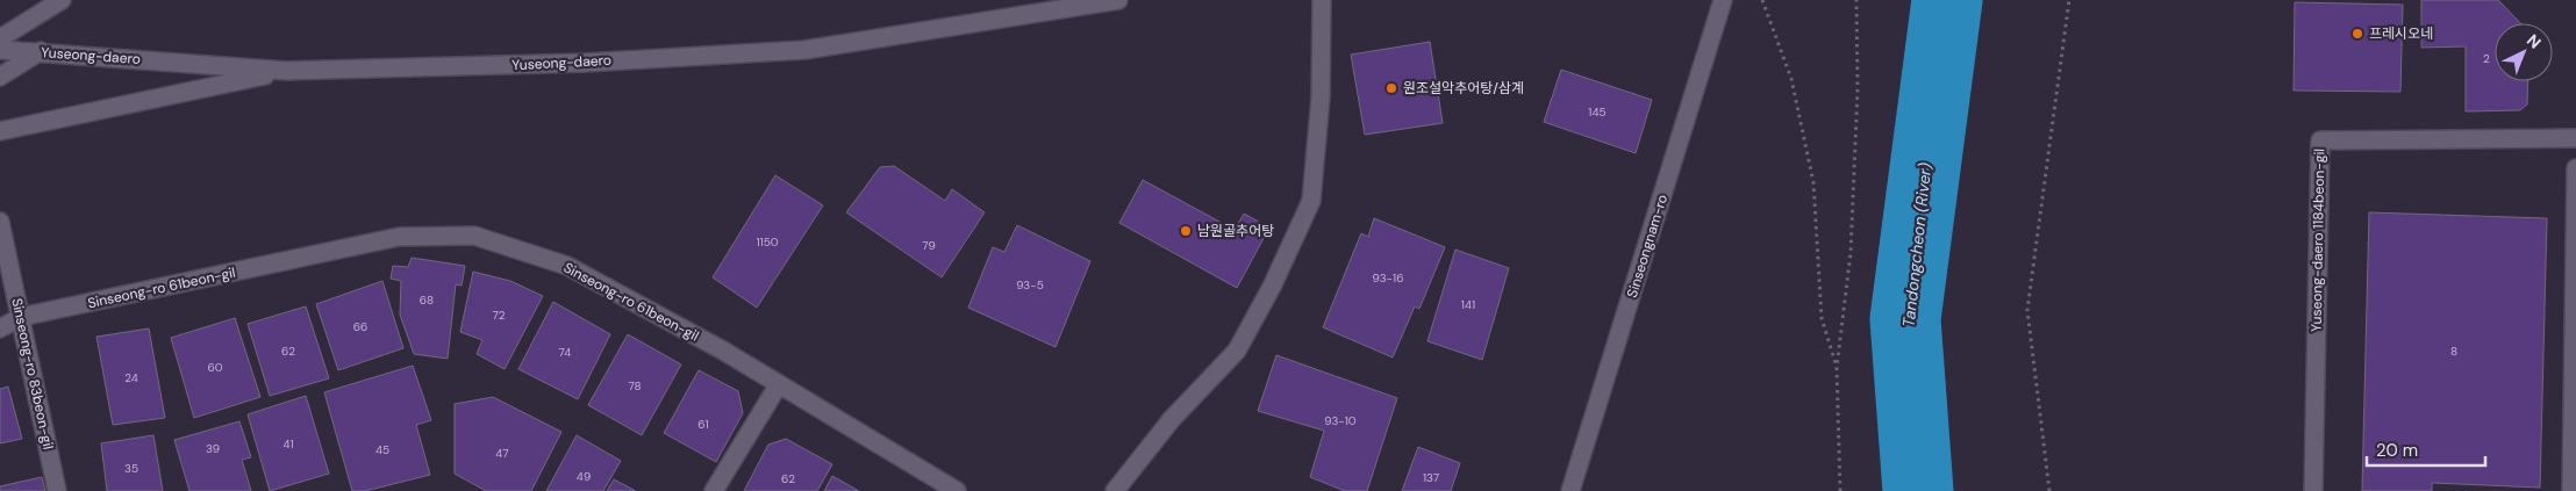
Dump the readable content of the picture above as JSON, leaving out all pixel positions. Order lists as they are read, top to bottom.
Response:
{
  "streets": {
    "street": [
      "Yuseong-daero",
      "Yuseong-daero 1184beon-gil",
      "Sinseongnam-ro",
      "Sinseong-ro 61beon-gil",
      "Sinseong-ro 83beon-gil"
    ]
  },
  "crossings": [
    ["Sinseong-ro 61beon-gil", "Sinseong-ro 83beon-gil"]
  ],
  "water": ["Tandongcheon (River)"],
  "places": ["프레시오네", "원조설악추어탕/삼계", "남원골추어탕"],
  "house_numbers": [
    "2",
    "145",
    "1150",
    "79",
    "93-16",
    "93-5",
    "68",
    "141",
    "72",
    "66",
    "62",
    "8",
    "74",
    "60",
    "24",
    "78",
    "93-10",
    "61",
    "41",
    "39",
    "45",
    "47",
    "35",
    "49",
    "137",
    "62"
  ],
  "scale_bar": "20 m",
  "north": "top right"
}
